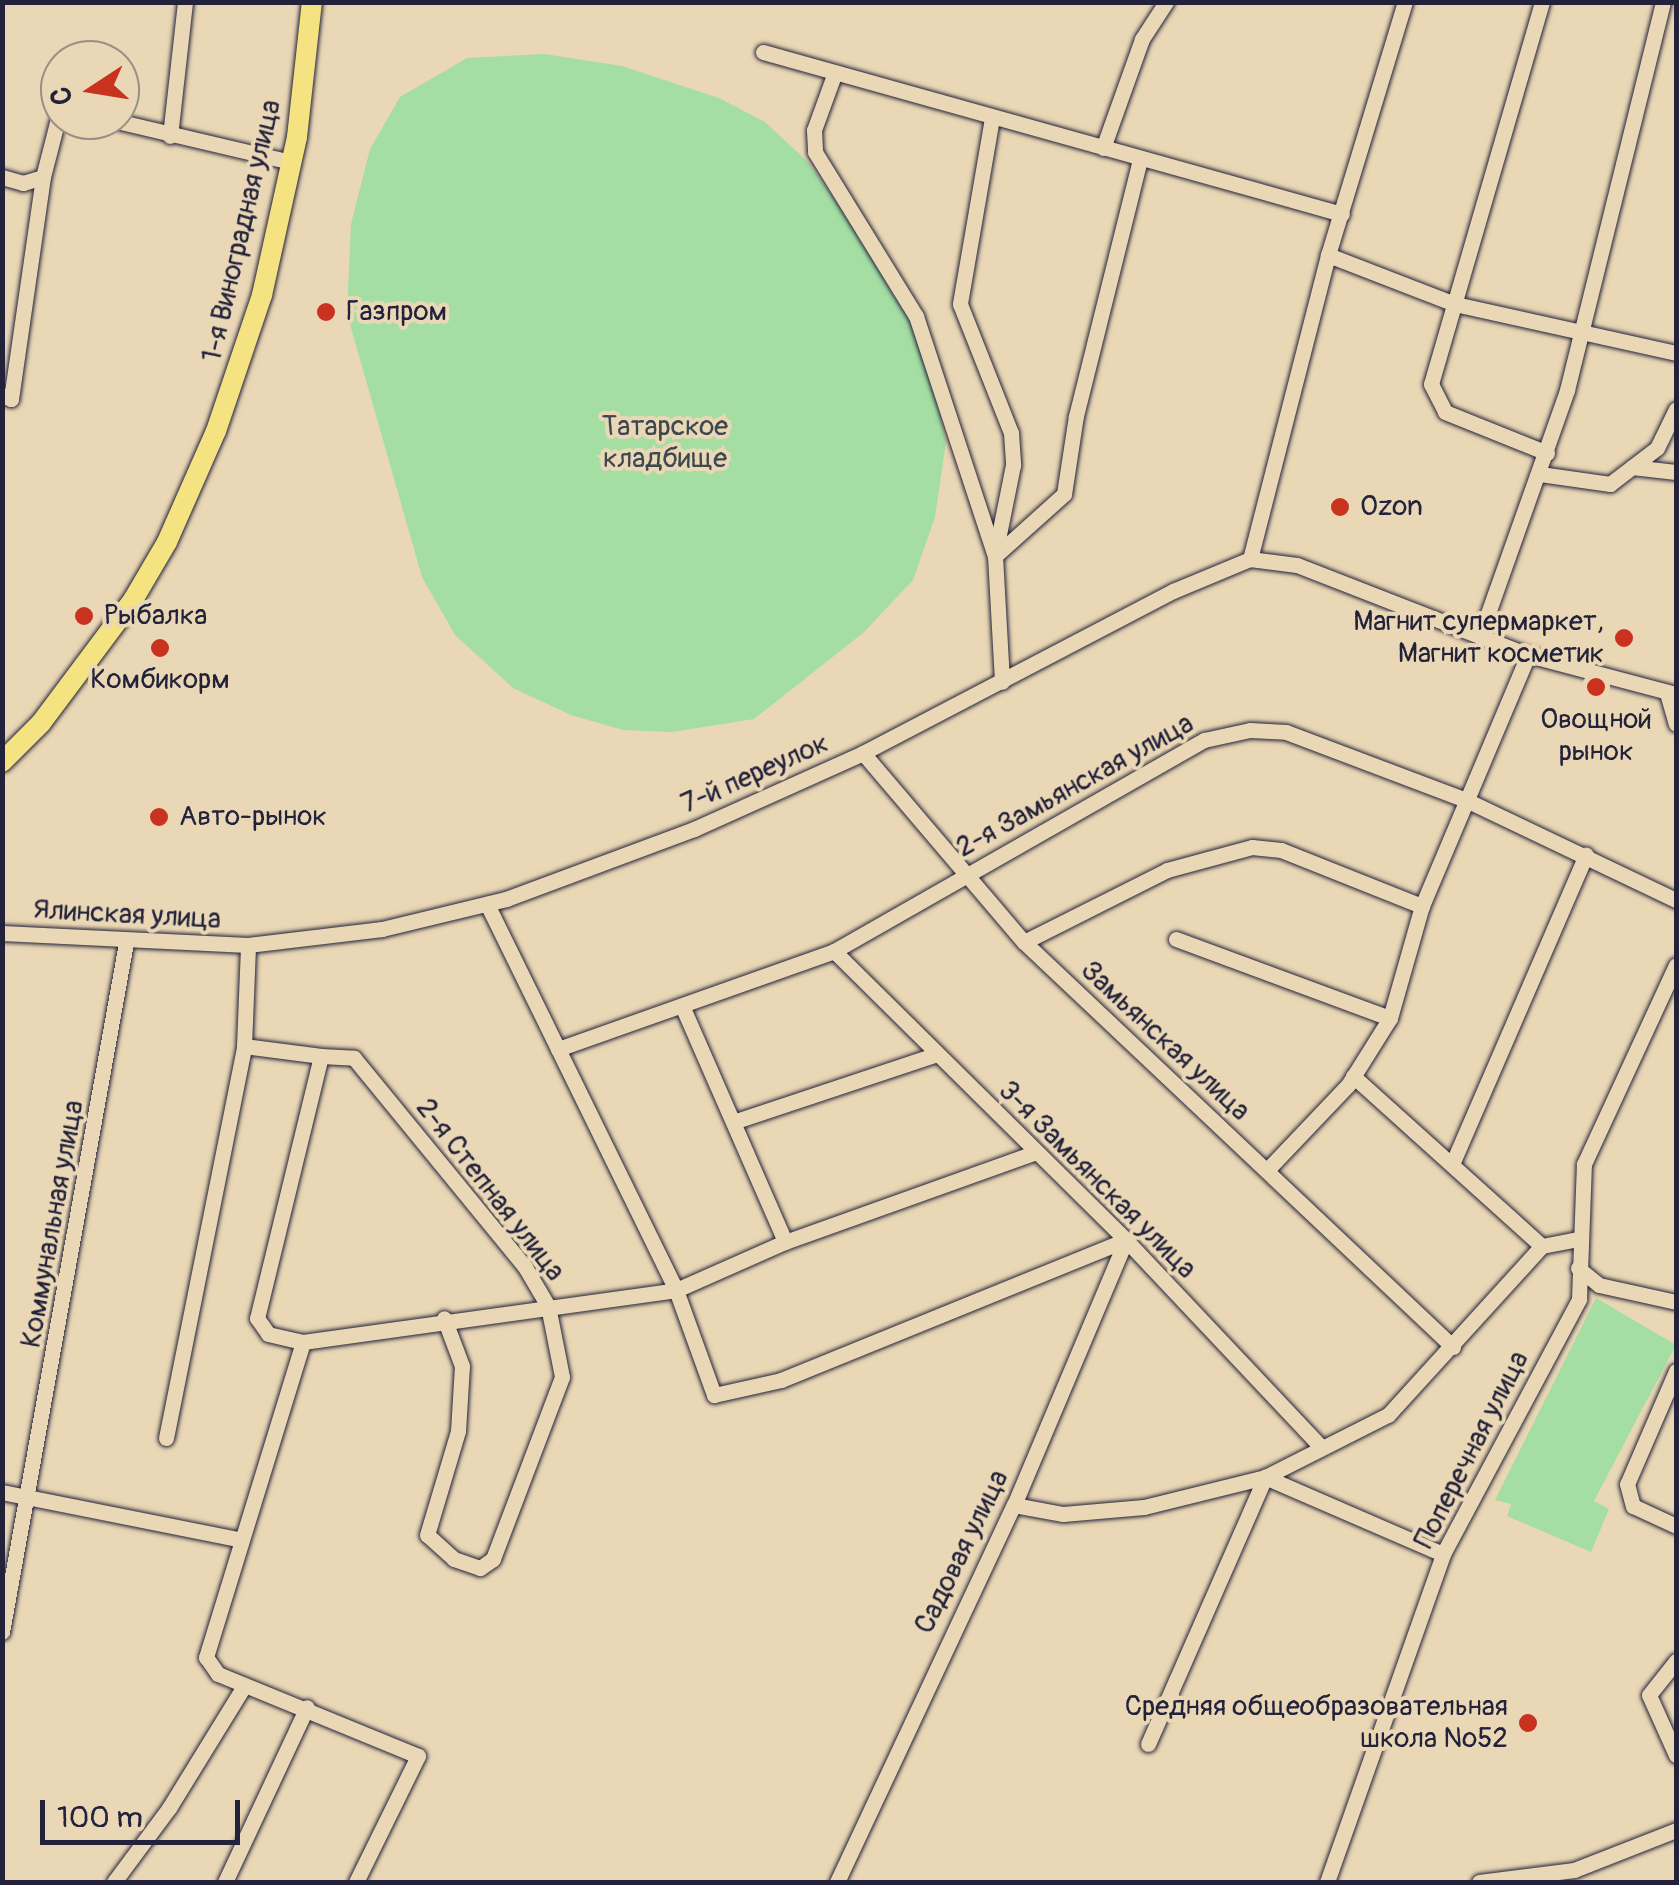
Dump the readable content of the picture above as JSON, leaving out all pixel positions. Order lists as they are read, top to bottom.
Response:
{
  "streets": {
    "main road": ["1-я Виноградная улица"],
    "street": [
      "7-й переулок",
      "2-я Замьянская улица",
      "Ялинская улица",
      "Замьянская улица",
      "3-я Замьянская улица",
      "2-я Степная улица",
      "Коммунальная улица",
      "Поперечная улица",
      "Садовая улица"
    ]
  },
  "crossings": [
    ["7-й переулок", "Ялинская улица"],
    ["7-й переулок", "Замьянская улица"],
    ["2-я Замьянская улица", "Замьянская улица"],
    ["2-я Замьянская улица", "3-я Замьянская улица"],
    ["Ялинская улица", "Коммунальная улица"],
    ["3-я Замьянская улица", "Садовая улица"]
  ],
  "parks": ["Татарское кладбище"],
  "places": [
    "Газпром",
    "Ozon",
    "Рыбалка",
    "Магнит супермаркет, Магнит косметик",
    "Комбикорм",
    "Овощной рынок",
    "Авто-рынок",
    "Средняя общеобразовательная школа №52"
  ],
  "scale_bar": "100 m",
  "north": "left"
}
